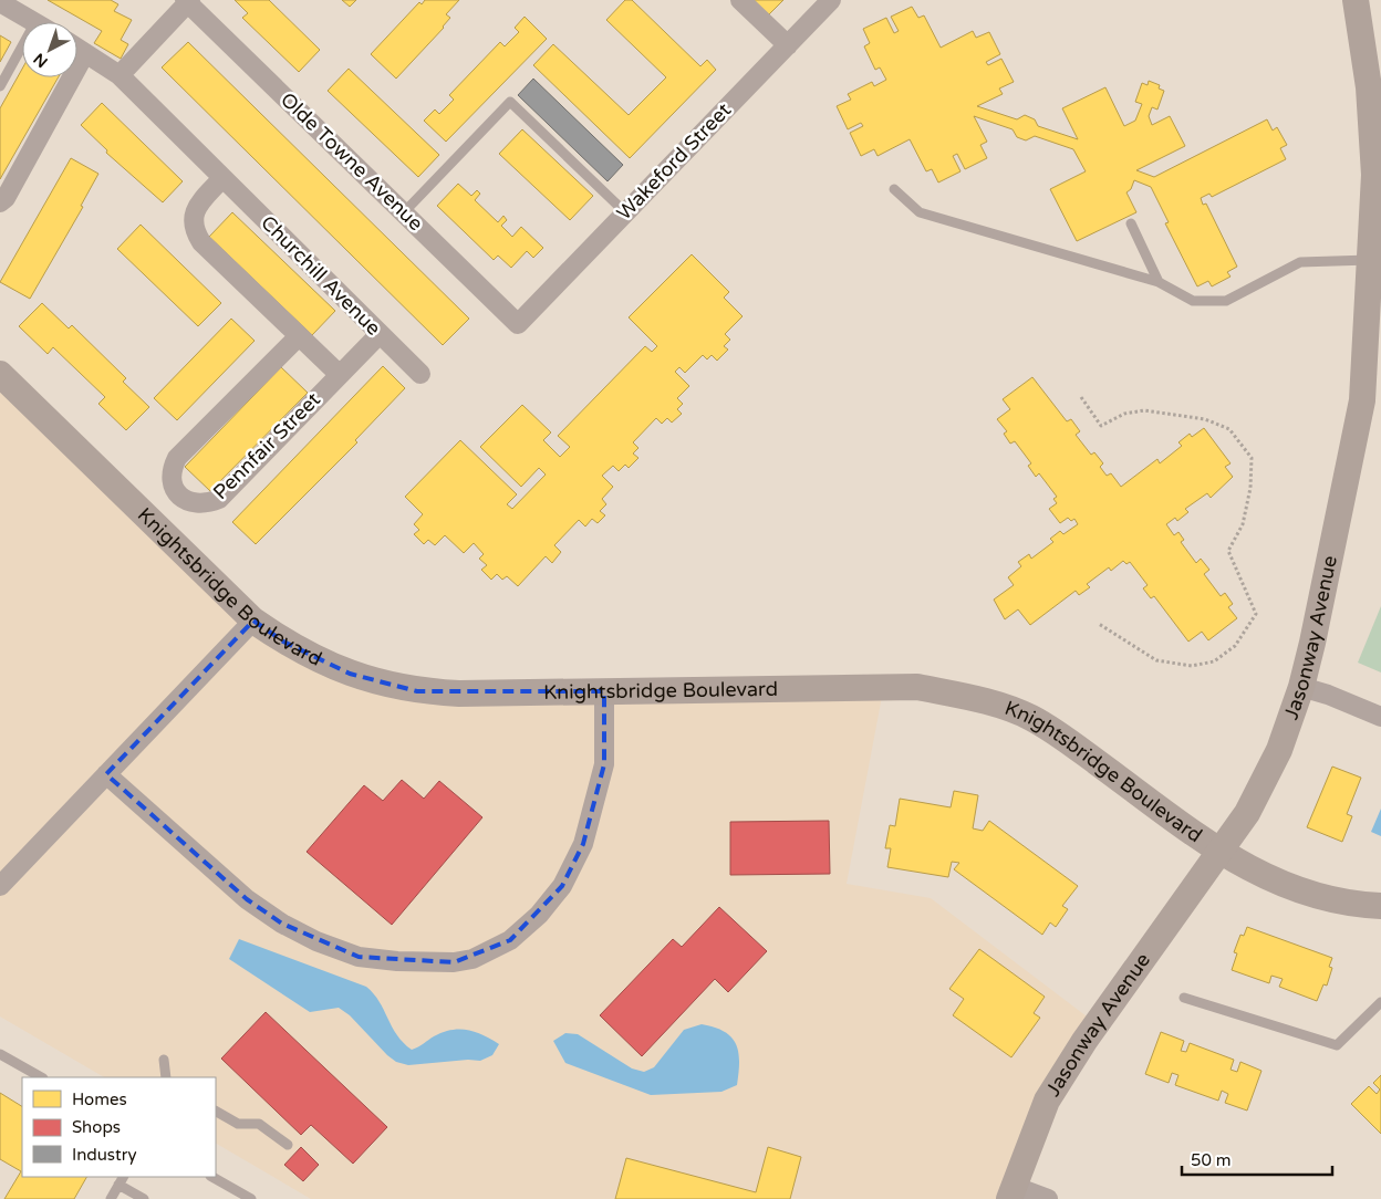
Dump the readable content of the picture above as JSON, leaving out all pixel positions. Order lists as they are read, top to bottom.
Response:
{
  "streets": {
    "street": [
      "Olde Towne Avenue",
      "Wakeford Street",
      "Churchill Avenue",
      "Pennfair Street",
      "Knightsbridge Boulevard",
      "Jasonway Avenue"
    ]
  },
  "crossings": [
    ["Olde Towne Avenue", "Wakeford Street"],
    ["Churchill Avenue", "Pennfair Street"],
    ["Knightsbridge Boulevard", "Jasonway Avenue"]
  ],
  "legend": ["Homes", "Shops", "Industry"],
  "scale_bar": "50 m",
  "north": "bottom left"
}
